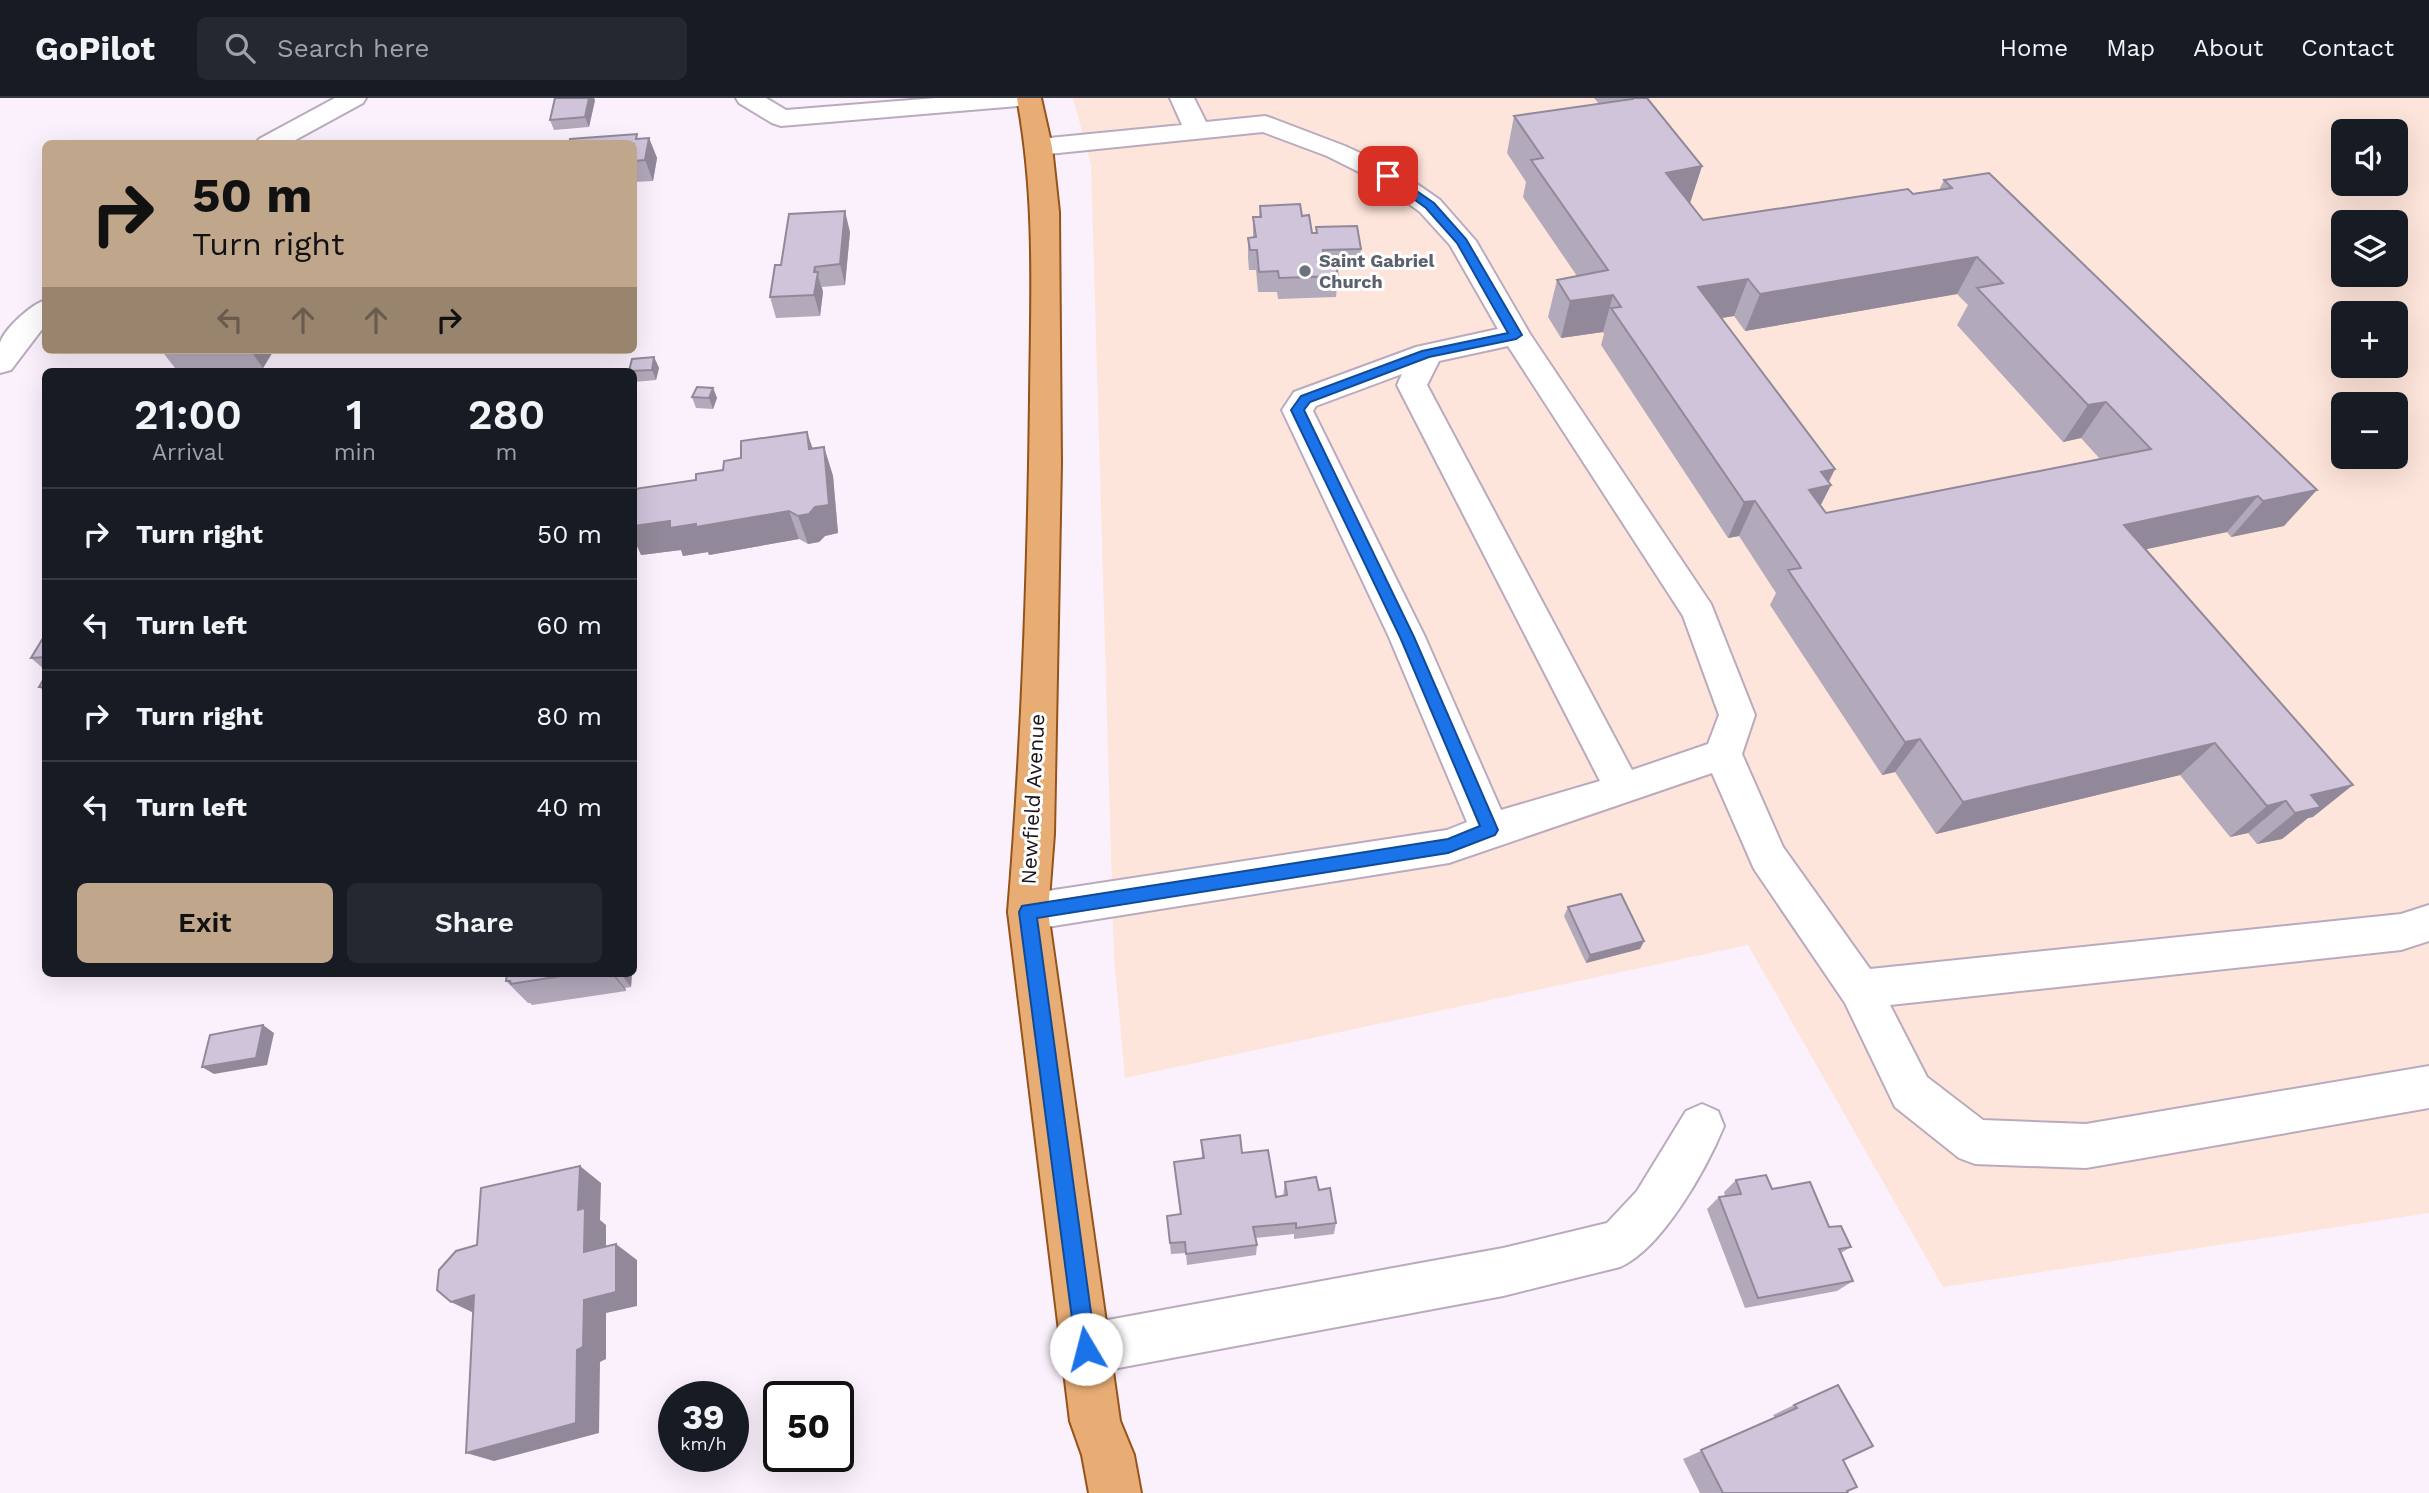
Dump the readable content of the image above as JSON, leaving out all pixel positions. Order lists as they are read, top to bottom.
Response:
{
  "streets": {
    "main road": ["Newfield Avenue"]
  },
  "places": ["Saint Gabriel Church"],
  "page": {
    "header": "GoPilot",
    "search": "Search here",
    "nav": [
      "Home",
      "Map",
      "About",
      "Contact"
    ],
    "map_buttons": ["+", "−"],
    "turn": ["50 m", "Turn right"],
    "eta": [
      "21:00",
      "Arrival",
      "1",
      "min",
      "280",
      "m"
    ],
    "list": [
      {
        "name": "Turn right",
        "value": "50 m"
      },
      {
        "name": "Turn left",
        "value": "60 m"
      },
      {
        "name": "Turn right",
        "value": "80 m"
      },
      {
        "name": "Turn left",
        "value": "40 m"
      }
    ],
    "buttons": ["Exit", "Share"],
    "speed": "39 km/h",
    "limit": "50"
  }
}
